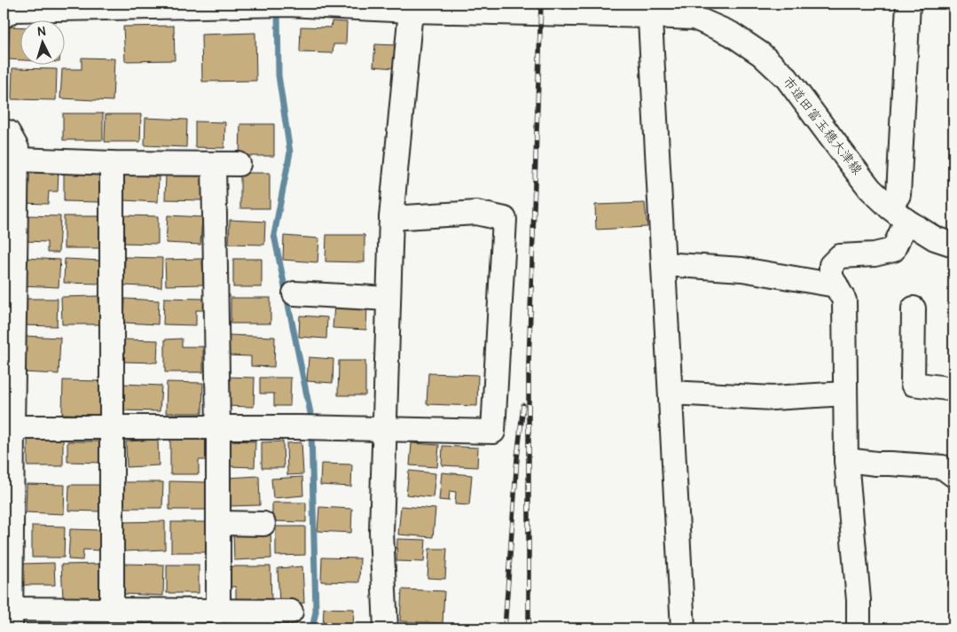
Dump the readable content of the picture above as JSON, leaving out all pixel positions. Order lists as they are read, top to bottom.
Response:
{
  "streets": {
    "street": ["市道田富玉穂大津線"]
  },
  "north": "top"
}
